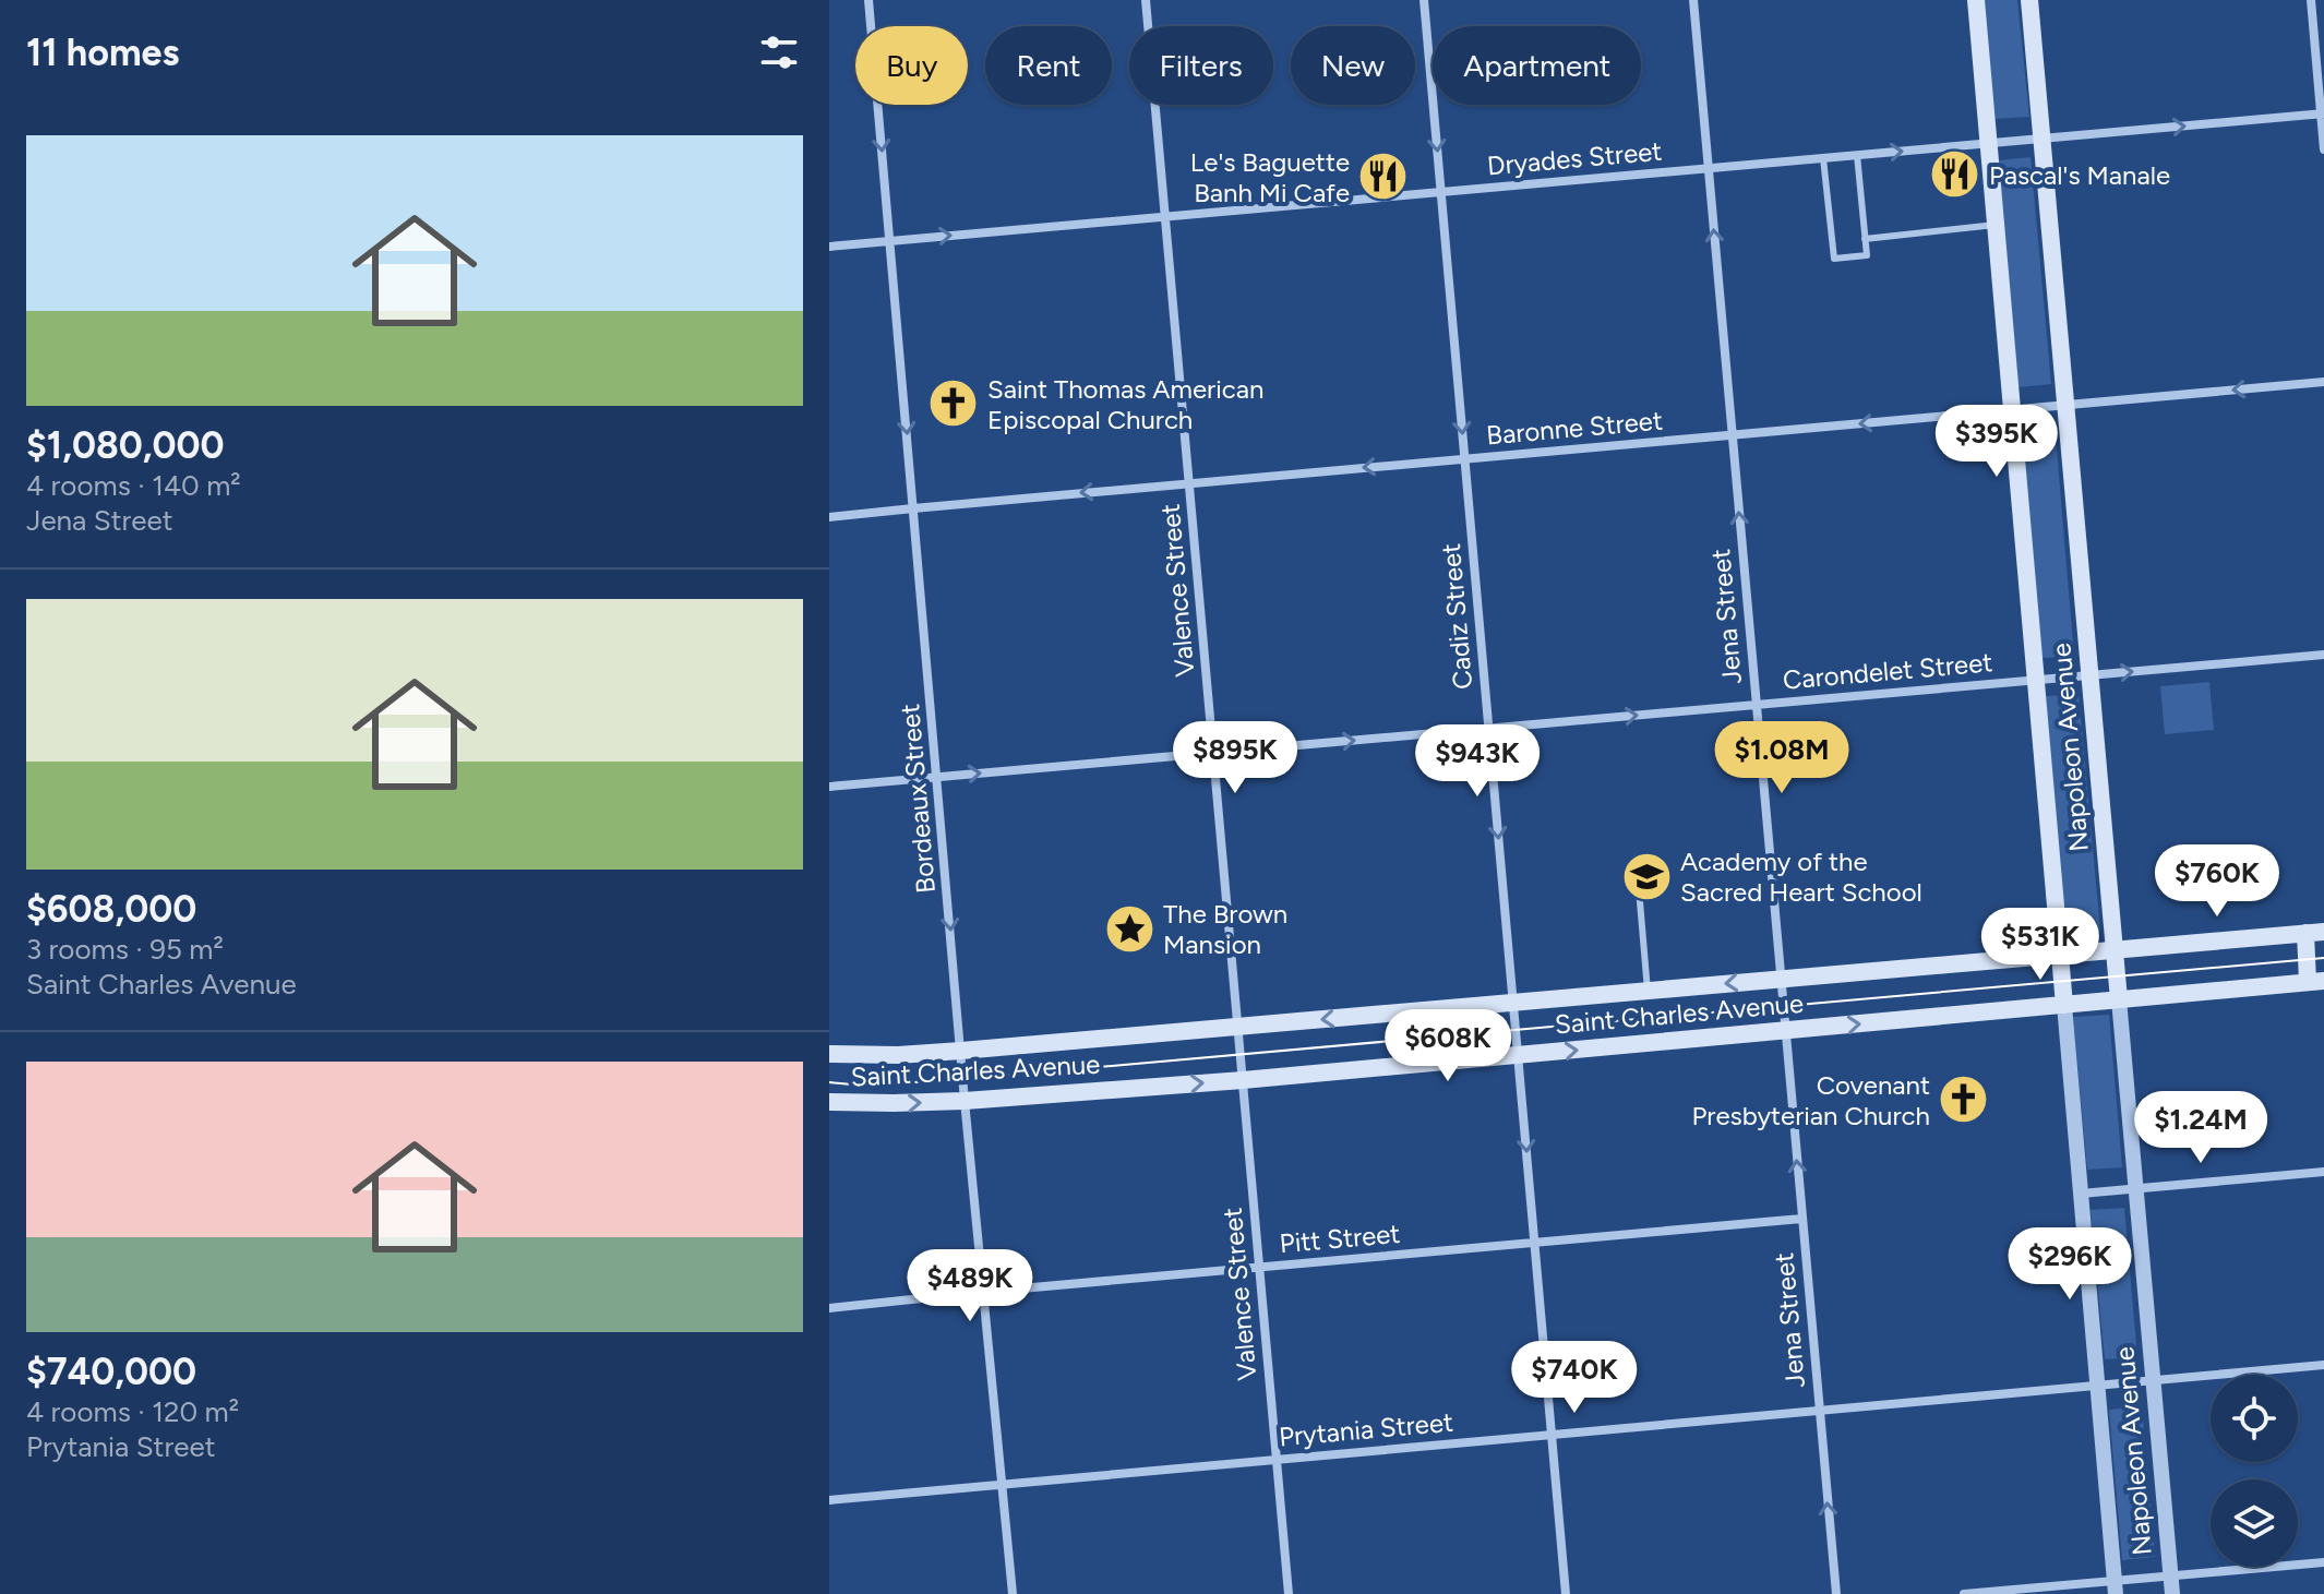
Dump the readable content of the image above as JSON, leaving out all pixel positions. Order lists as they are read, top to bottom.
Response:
{
  "streets": {
    "main road": ["Napoleon Avenue", "Saint Charles Avenue"],
    "street": [
      "Dryades Street",
      "Baronne Street",
      "Valence Street",
      "Cadiz Street",
      "Jena Street",
      "Carondelet Street",
      "Bordeaux Street",
      "Pitt Street",
      "Prytania Street"
    ]
  },
  "crossings": [
    ["Dryades Street", "Valence Street"],
    ["Dryades Street", "Cadiz Street"],
    ["Dryades Street", "Jena Street"],
    ["Dryades Street", "Napoleon Avenue"],
    ["Dryades Street", "Bordeaux Street"],
    ["Baronne Street", "Valence Street"],
    ["Baronne Street", "Cadiz Street"],
    ["Baronne Street", "Jena Street"],
    ["Baronne Street", "Napoleon Avenue"],
    ["Baronne Street", "Bordeaux Street"],
    ["Valence Street", "Carondelet Street"],
    ["Valence Street", "Saint Charles Avenue"],
    ["Valence Street", "Pitt Street"],
    ["Valence Street", "Prytania Street"],
    ["Cadiz Street", "Carondelet Street"],
    ["Cadiz Street", "Saint Charles Avenue"],
    ["Cadiz Street", "Pitt Street"],
    ["Cadiz Street", "Prytania Street"],
    ["Jena Street", "Carondelet Street"],
    ["Jena Street", "Saint Charles Avenue"],
    ["Jena Street", "Pitt Street"],
    ["Jena Street", "Prytania Street"],
    ["Carondelet Street", "Napoleon Avenue"],
    ["Carondelet Street", "Bordeaux Street"],
    ["Napoleon Avenue", "Saint Charles Avenue"],
    ["Napoleon Avenue", "Prytania Street"],
    ["Bordeaux Street", "Saint Charles Avenue"],
    ["Bordeaux Street", "Pitt Street"],
    ["Bordeaux Street", "Prytania Street"]
  ],
  "one_way": [
    "Dryades Street",
    "Baronne Street",
    "Cadiz Street",
    "Jena Street",
    "Carondelet Street",
    "Bordeaux Street"
  ],
  "places": {
    "restaurant": ["Pascal's Manale", "Le's Baguette Banh Mi Cafe"],
    "church": ["Saint Thomas American Episcopal Church", "Covenant Presbyterian Church"],
    "school or university": ["Academy of the Sacred Heart School"],
    "place": ["The Brown Mansion"]
  },
  "page": {
    "heading": "11 homes",
    "chip": [
      "Buy",
      "Rent",
      "Filters",
      "New",
      "Apartment"
    ],
    "list": [
      {
        "name": "$1,080,000",
        "note": "4 rooms · 140 m² · Jena Street"
      },
      {
        "name": "$608,000",
        "note": "3 rooms · 95 m² · Saint Charles Avenue"
      },
      {
        "name": "$740,000",
        "note": "4 rooms · 120 m² · Prytania Street"
      }
    ],
    "price": [
      "$395K",
      "$895K",
      "$1.08M",
      "$943K",
      "$760K",
      "$531K",
      "$608K",
      "$1.24M",
      "$296K",
      "$489K",
      "$740K"
    ]
  }
}
